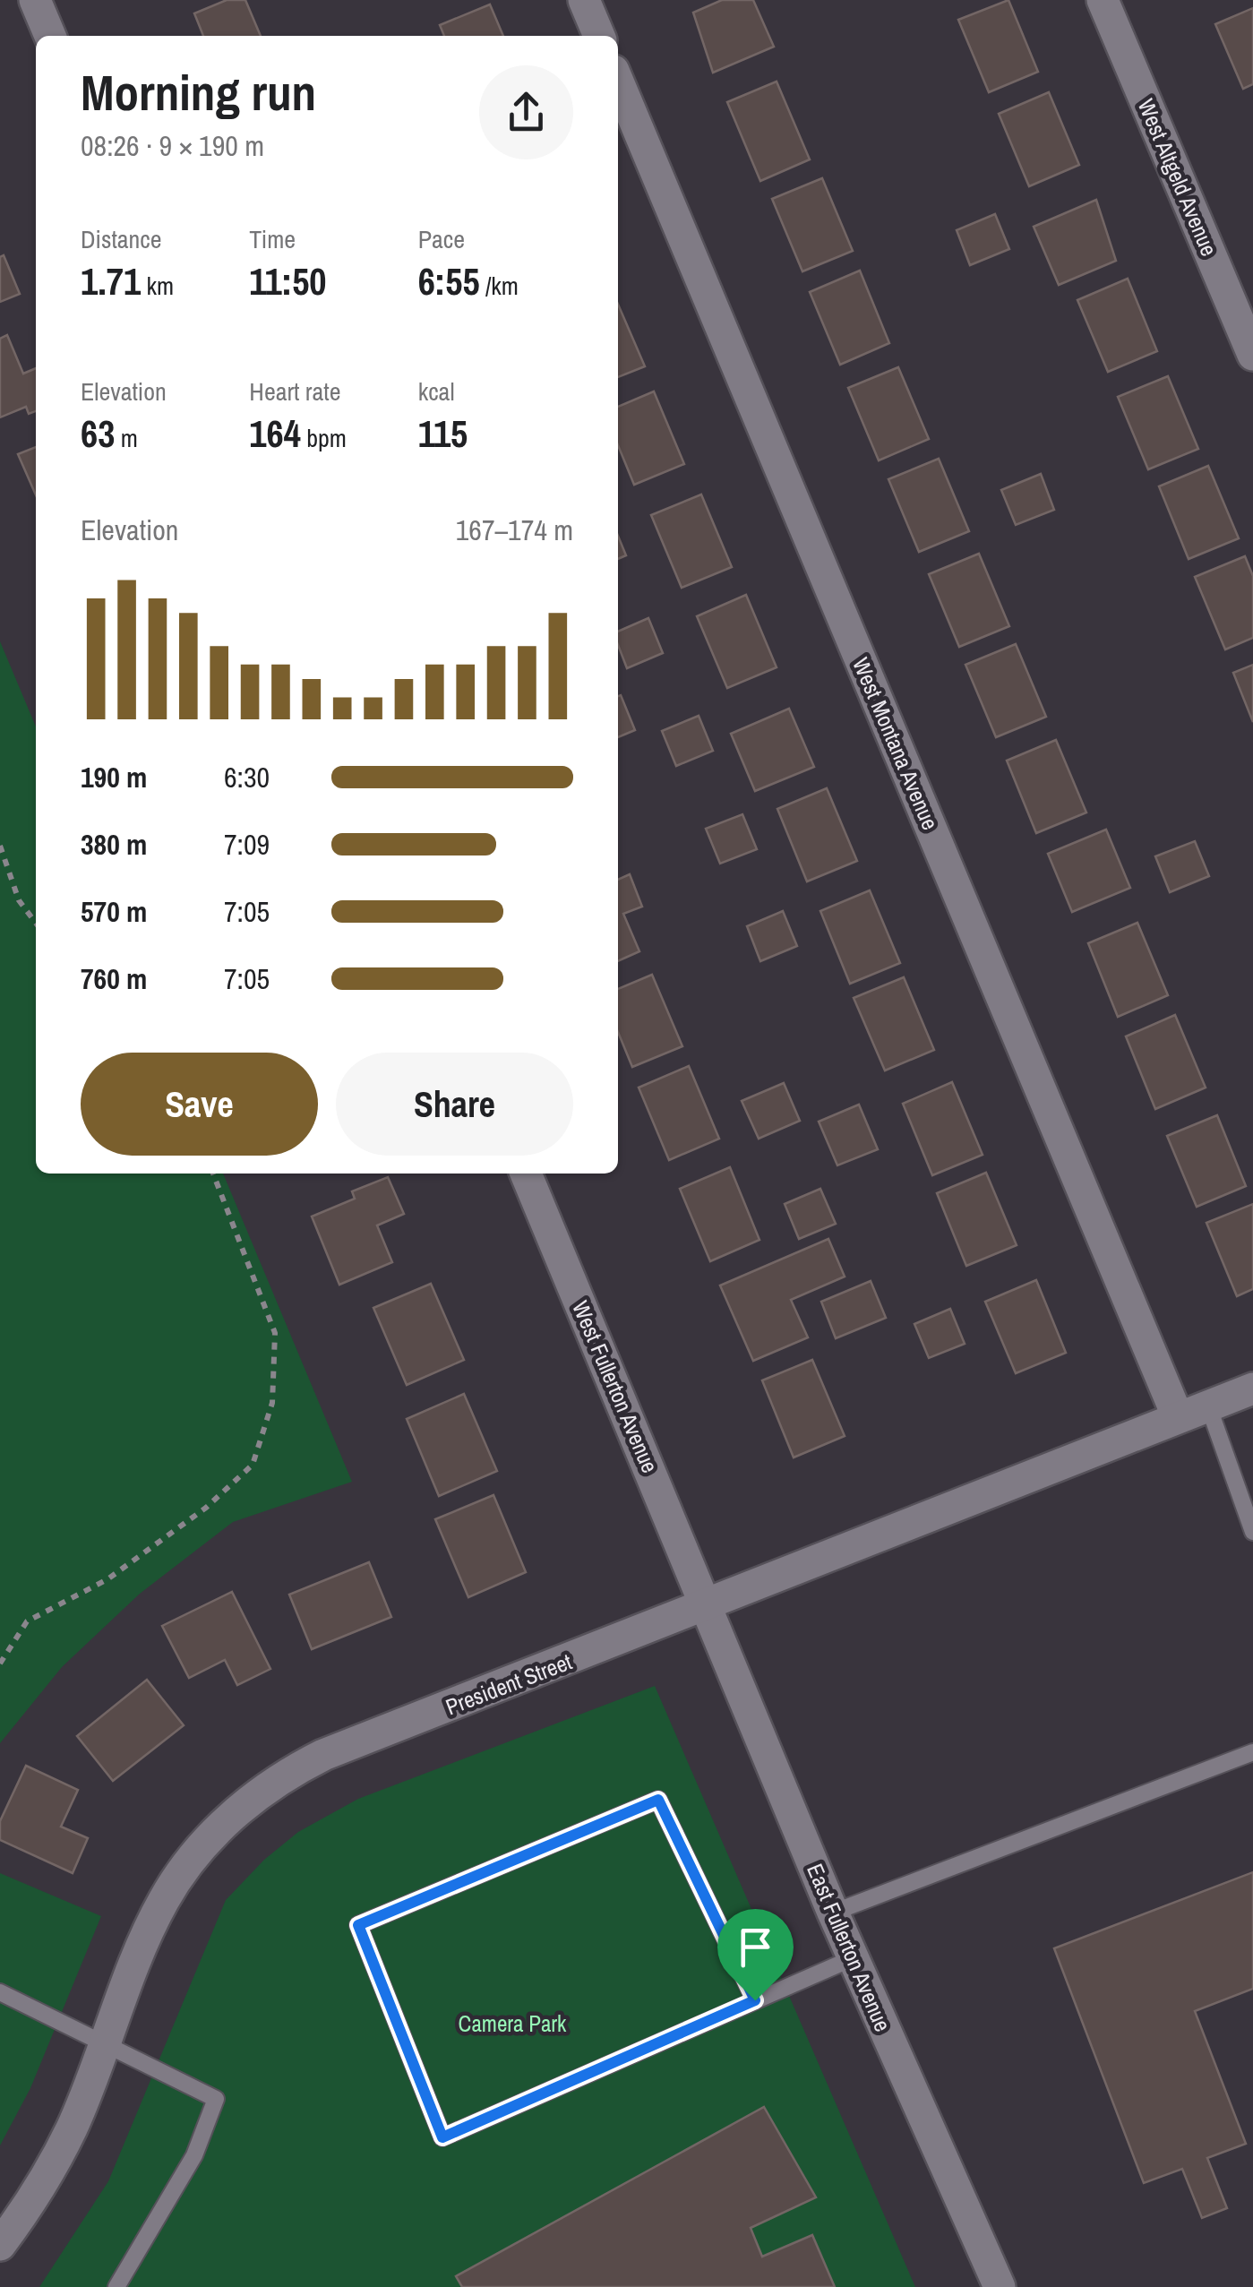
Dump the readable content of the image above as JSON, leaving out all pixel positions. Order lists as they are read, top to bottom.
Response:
{
  "streets": {
    "street": [
      "West Altgeld Avenue",
      "West Montana Avenue",
      "West Fullerton Avenue",
      "President Street",
      "East Fullerton Avenue"
    ]
  },
  "crossings": [
    ["West Montana Avenue", "President Street"],
    ["West Fullerton Avenue", "President Street"],
    ["West Fullerton Avenue", "East Fullerton Avenue"],
    ["President Street", "East Fullerton Avenue"]
  ],
  "parks": ["Camera Park"],
  "page": {
    "heading": ["Morning run", "08:26 · 9 × 190 m"],
    "stats": [
      ["Distance", "1.71 km"],
      ["Time", "11:50"],
      ["Pace", "6:55 /km"],
      ["Elevation", "63 m"],
      ["Heart rate", "164 bpm"],
      ["kcal", "115"]
    ],
    "chart": ["Elevation", "167–174 m"],
    "list": [
      {
        "name": "190 m",
        "note": "6:30"
      },
      {
        "name": "380 m",
        "note": "7:09"
      },
      {
        "name": "570 m",
        "note": "7:05"
      },
      {
        "name": "760 m",
        "note": "7:05"
      }
    ],
    "buttons": ["Save", "Share"]
  }
}
